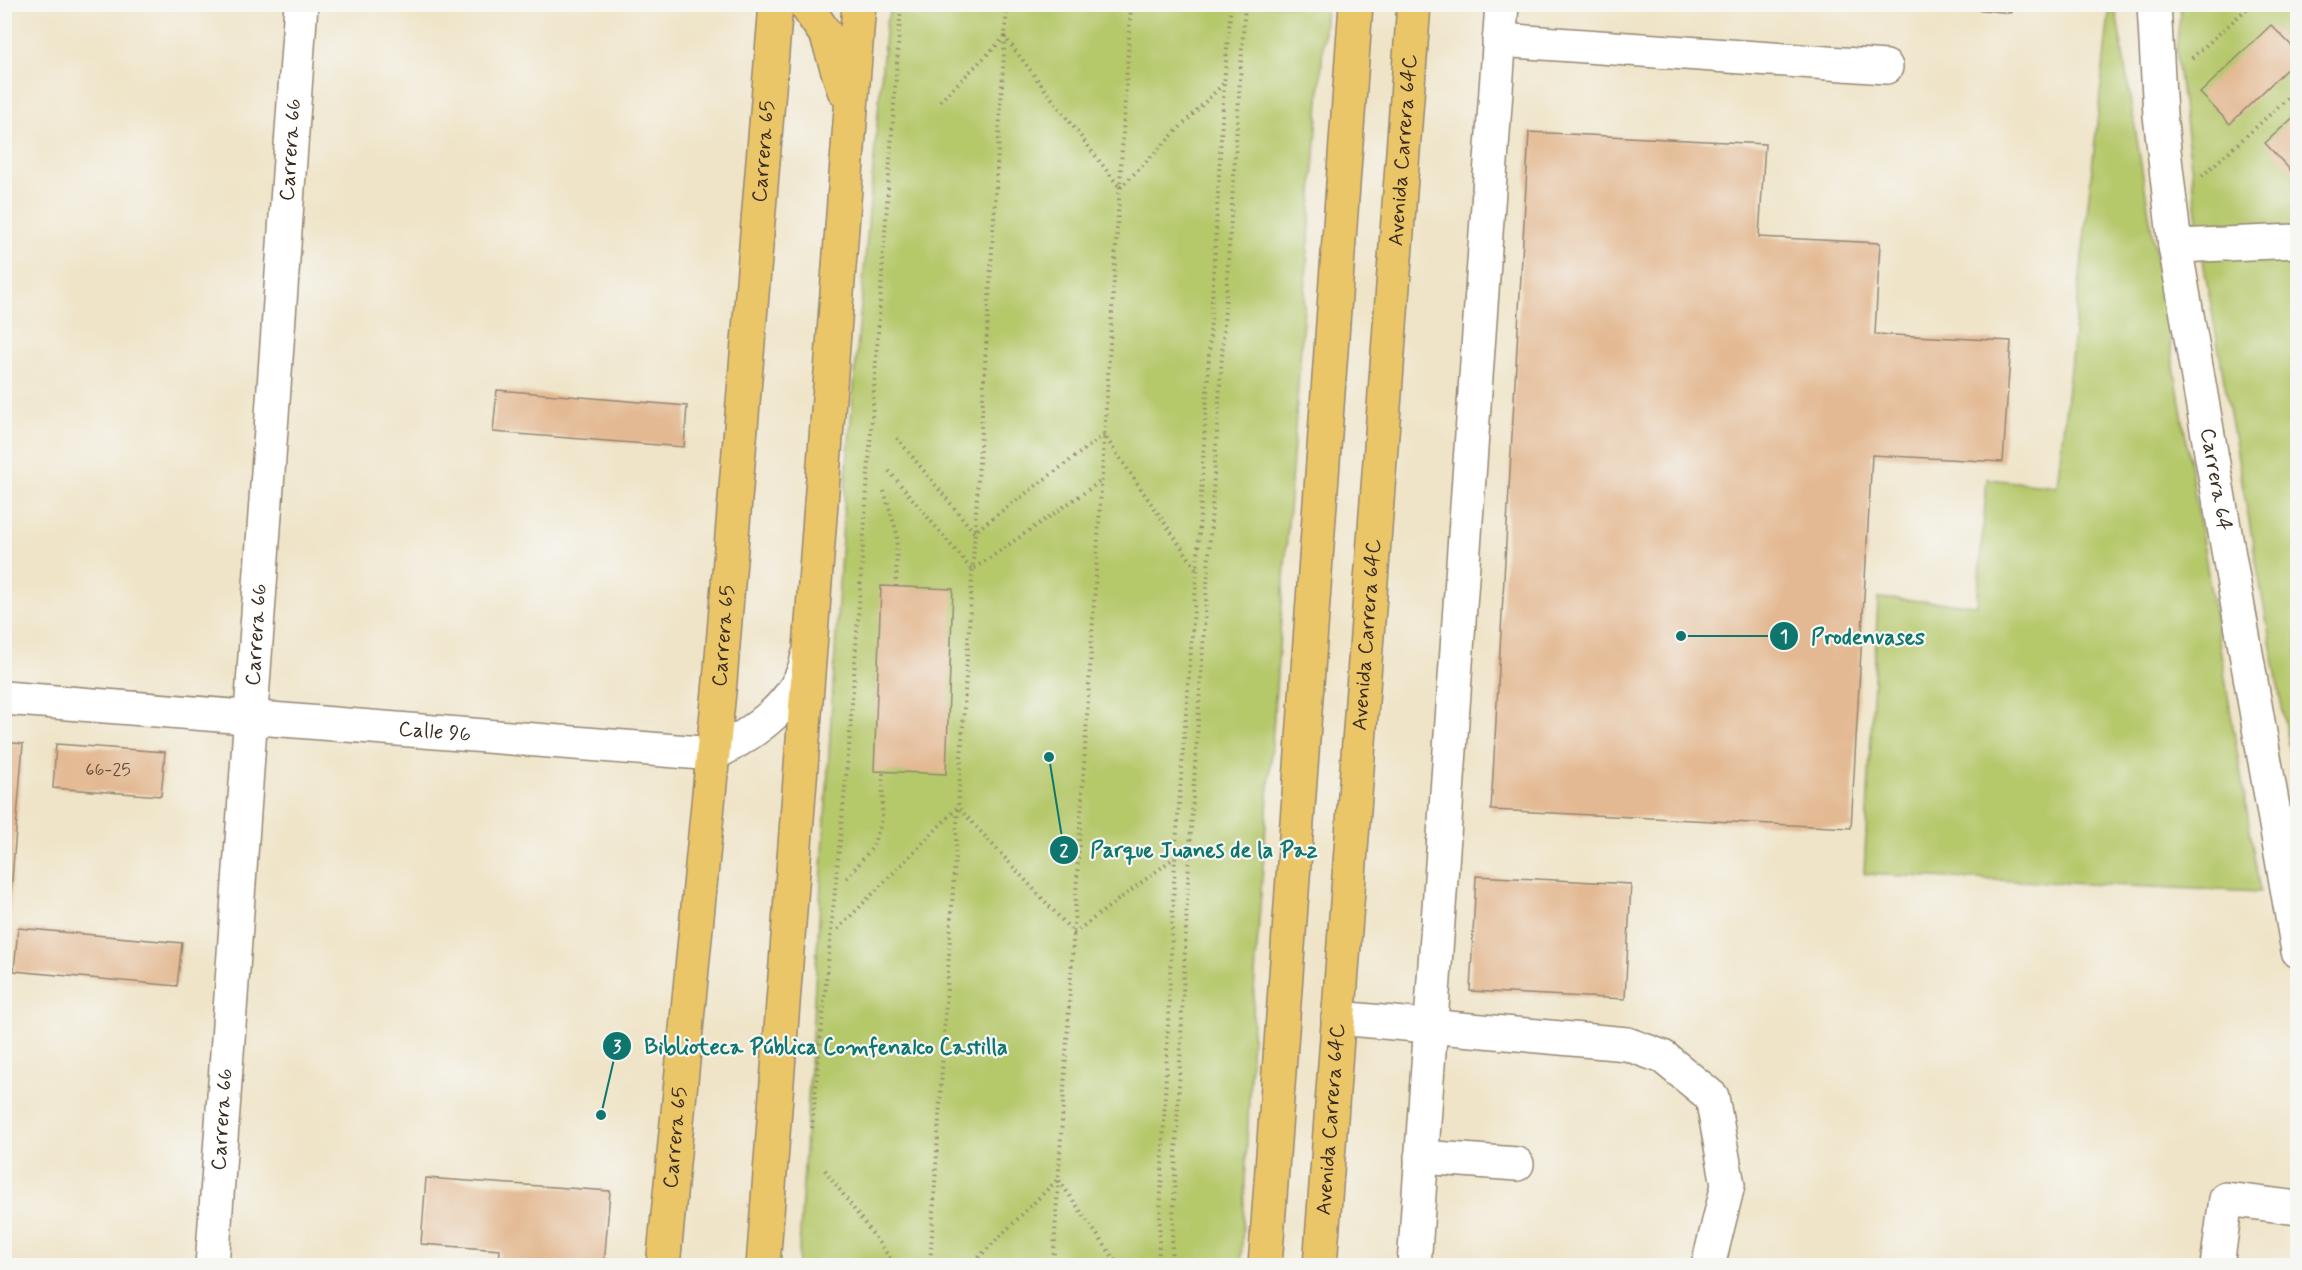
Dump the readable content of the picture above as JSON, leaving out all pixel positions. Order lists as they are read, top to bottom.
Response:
{
  "streets": {
    "main road": ["Avenida Carrera 64C", "Carrera 65"],
    "street": ["Carrera 66", "Carrera 64", "Calle 96"]
  },
  "crossings": [
    ["Carrera 66", "Calle 96"],
    ["Carrera 65", "Calle 96"]
  ],
  "places": ["Prodenvases", "Parque Juanes de la Paz", "Biblioteca Pública Comfenalco Castilla"],
  "house_numbers": ["66-25"]
}
